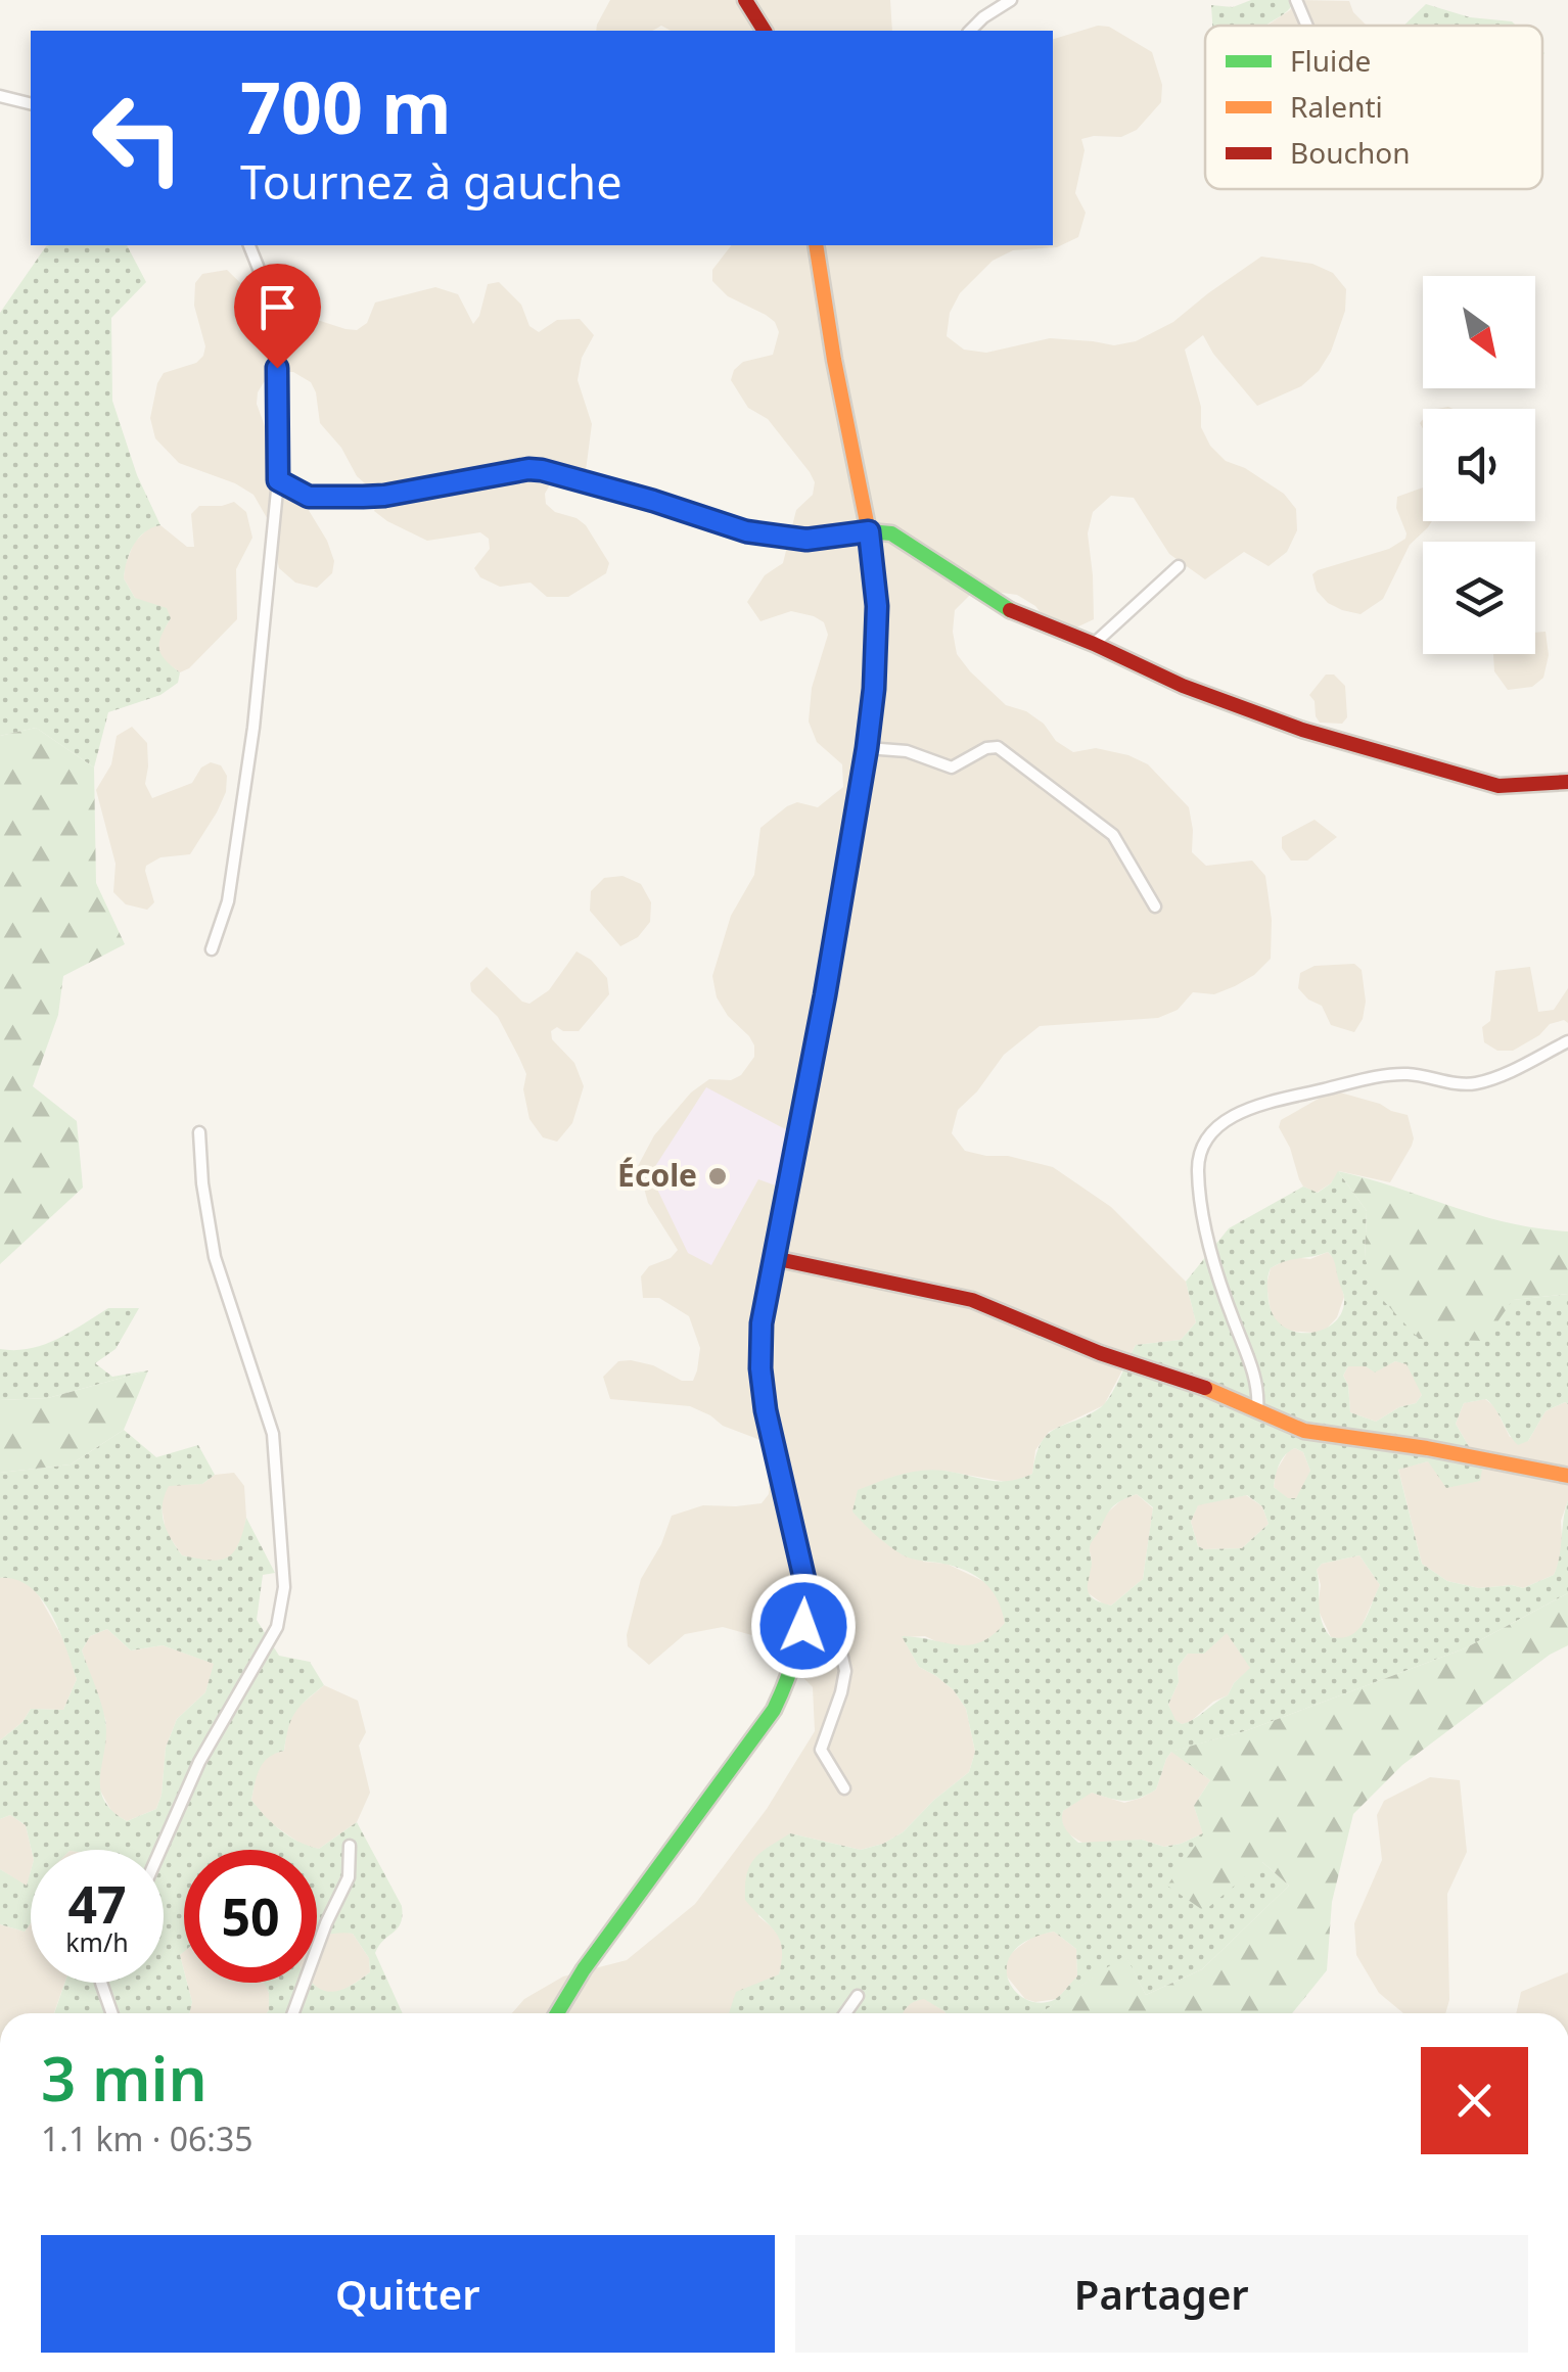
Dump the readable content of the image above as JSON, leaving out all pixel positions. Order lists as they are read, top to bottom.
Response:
{
  "places": ["École"],
  "legend": ["Fluide", "Ralenti", "Bouchon"],
  "north": "bottom right",
  "page": {
    "turn": ["700 m", "Tournez à gauche"],
    "speed": "47 km/h",
    "limit": "50",
    "heading": ["3 min", "1.1 km · 06:35"],
    "buttons": ["Quitter", "Partager"]
  }
}
